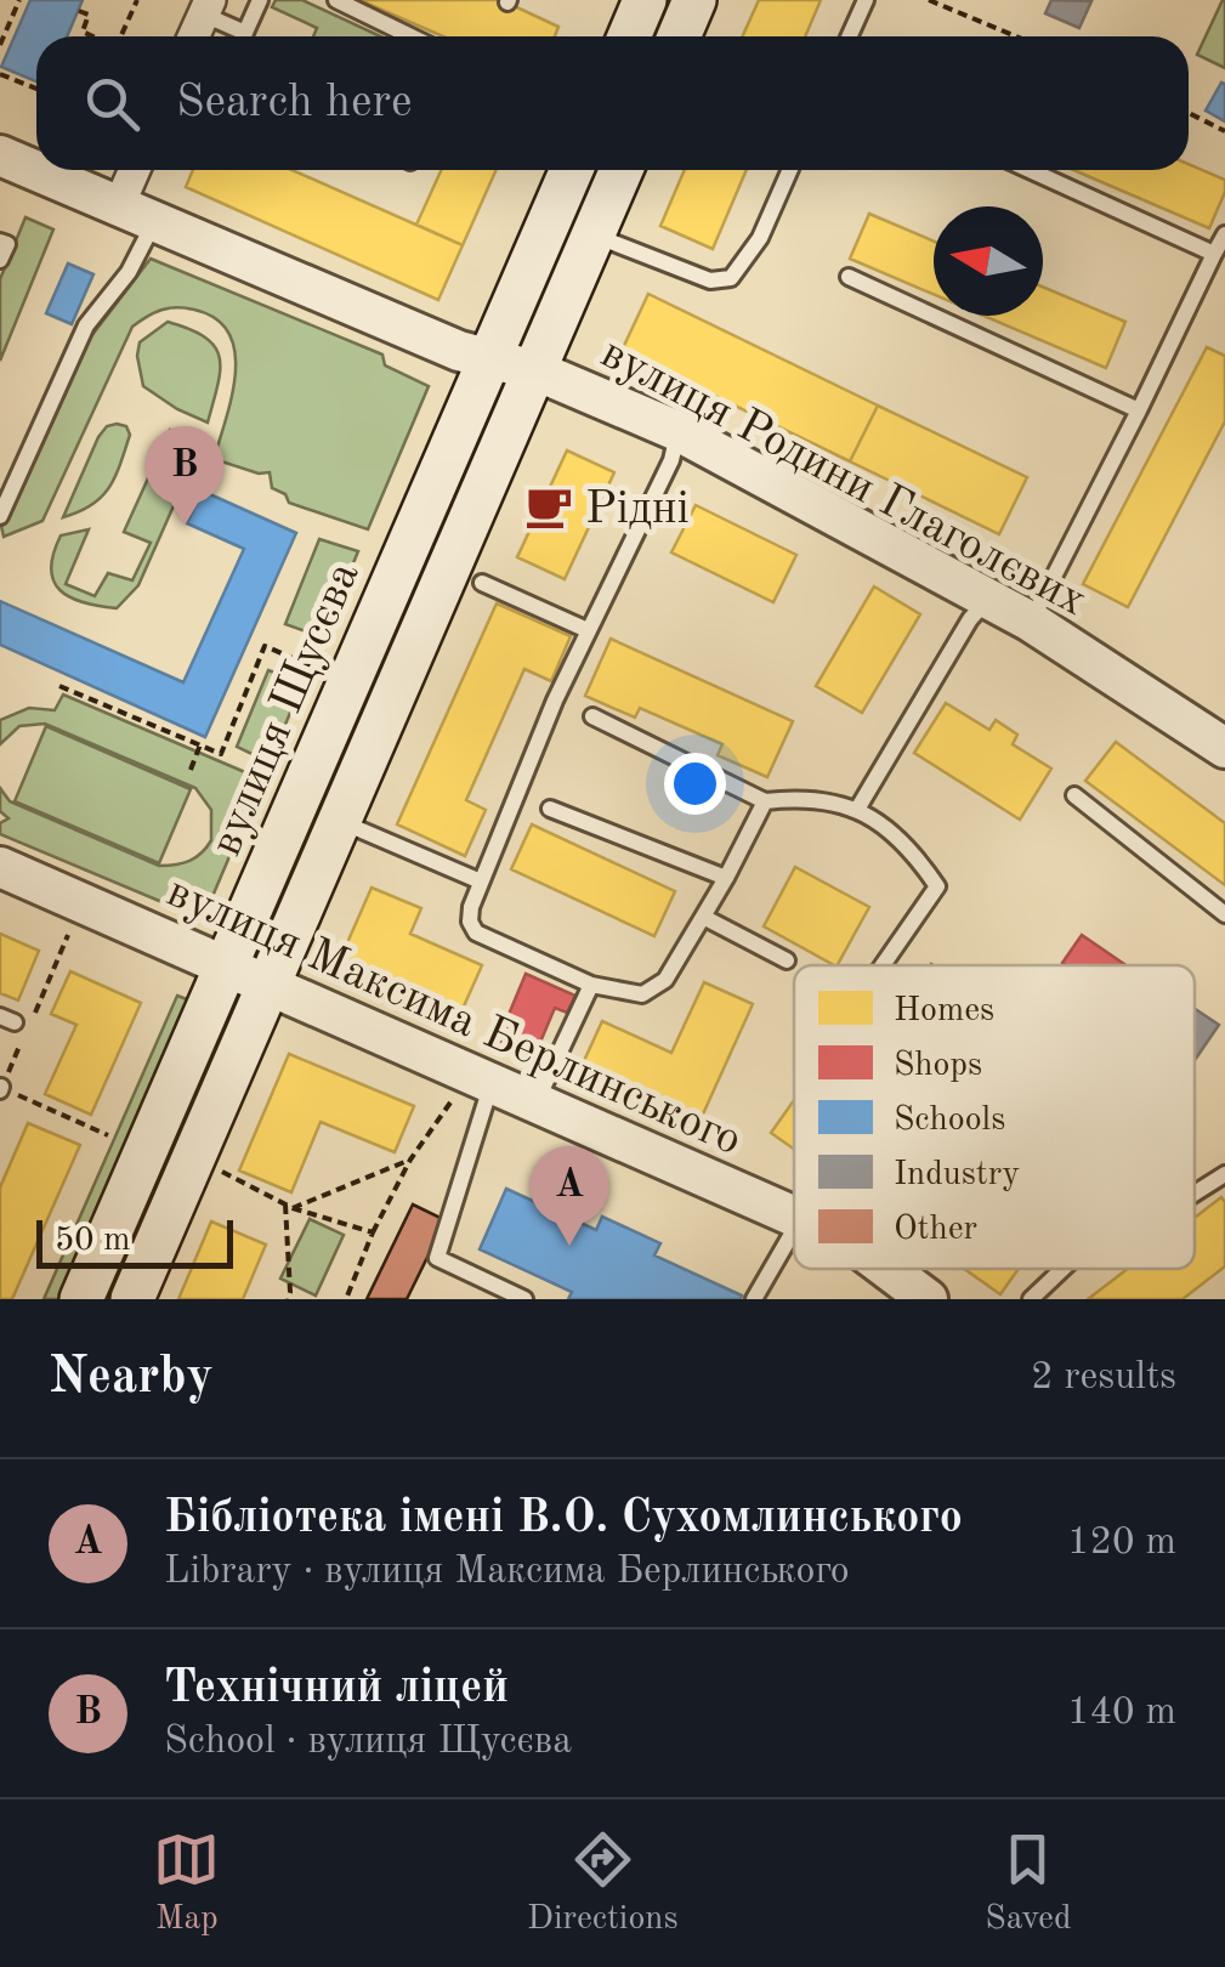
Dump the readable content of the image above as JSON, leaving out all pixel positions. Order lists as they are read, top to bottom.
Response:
{
  "streets": {
    "main road": ["вулиця Щусєва"],
    "street": ["вулиця Родини Глаголєвих", "вулиця Максима Берлинського"]
  },
  "crossings": [
    ["вулиця Родини Глаголєвих", "вулиця Щусєва"],
    ["вулиця Щусєва", "вулиця Максима Берлинського"]
  ],
  "places": {
    "cafe": ["Рідні"]
  },
  "legend": [
    "Homes",
    "Shops",
    "Schools",
    "Industry",
    "Other"
  ],
  "scale_bar": "50 m",
  "north": "left",
  "page": {
    "search": "Search here",
    "pins": ["B", "A"],
    "scale": "50 m",
    "heading": ["Nearby", "2 results"],
    "list": [
      {
        "mark": "A",
        "name": "Бібліотека імені В.О. Сухомлинського",
        "note": "Library · вулиця Максима Берлинського",
        "value": "120 m"
      },
      {
        "mark": "B",
        "name": "Технічний ліцей",
        "note": "School · вулиця Щусєва",
        "value": "140 m"
      }
    ],
    "nav": ["Map", "Directions", "Saved"]
  }
}
